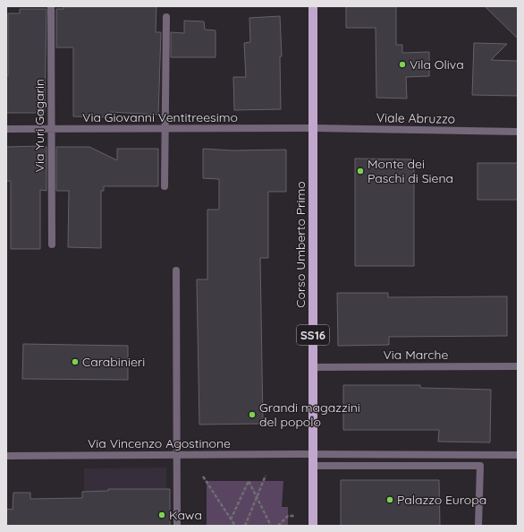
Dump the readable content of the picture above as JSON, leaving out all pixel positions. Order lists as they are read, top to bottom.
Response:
{
  "streets": {
    "main road": ["Corso Umberto Primo", "SS16"],
    "street": [
      "Via Giovanni Ventitreesimo",
      "Viale Abruzzo",
      "Via Yuri Gagarin",
      "Via Marche",
      "Via Vincenzo Agostinone"
    ]
  },
  "crossings": [
    ["Via Giovanni Ventitreesimo", "Viale Abruzzo"],
    ["Via Giovanni Ventitreesimo", "Via Yuri Gagarin"],
    ["Via Giovanni Ventitreesimo", "Corso Umberto Primo"],
    ["Viale Abruzzo", "Corso Umberto Primo"],
    ["Corso Umberto Primo", "Via Marche"],
    ["Corso Umberto Primo", "Via Vincenzo Agostinone"]
  ],
  "places": [
    "Vila Oliva",
    "Monte dei Paschi di Siena",
    "Carabinieri",
    "Grandi magazzini del popolo",
    "Palazzo Europa",
    "Kawa"
  ]
}
